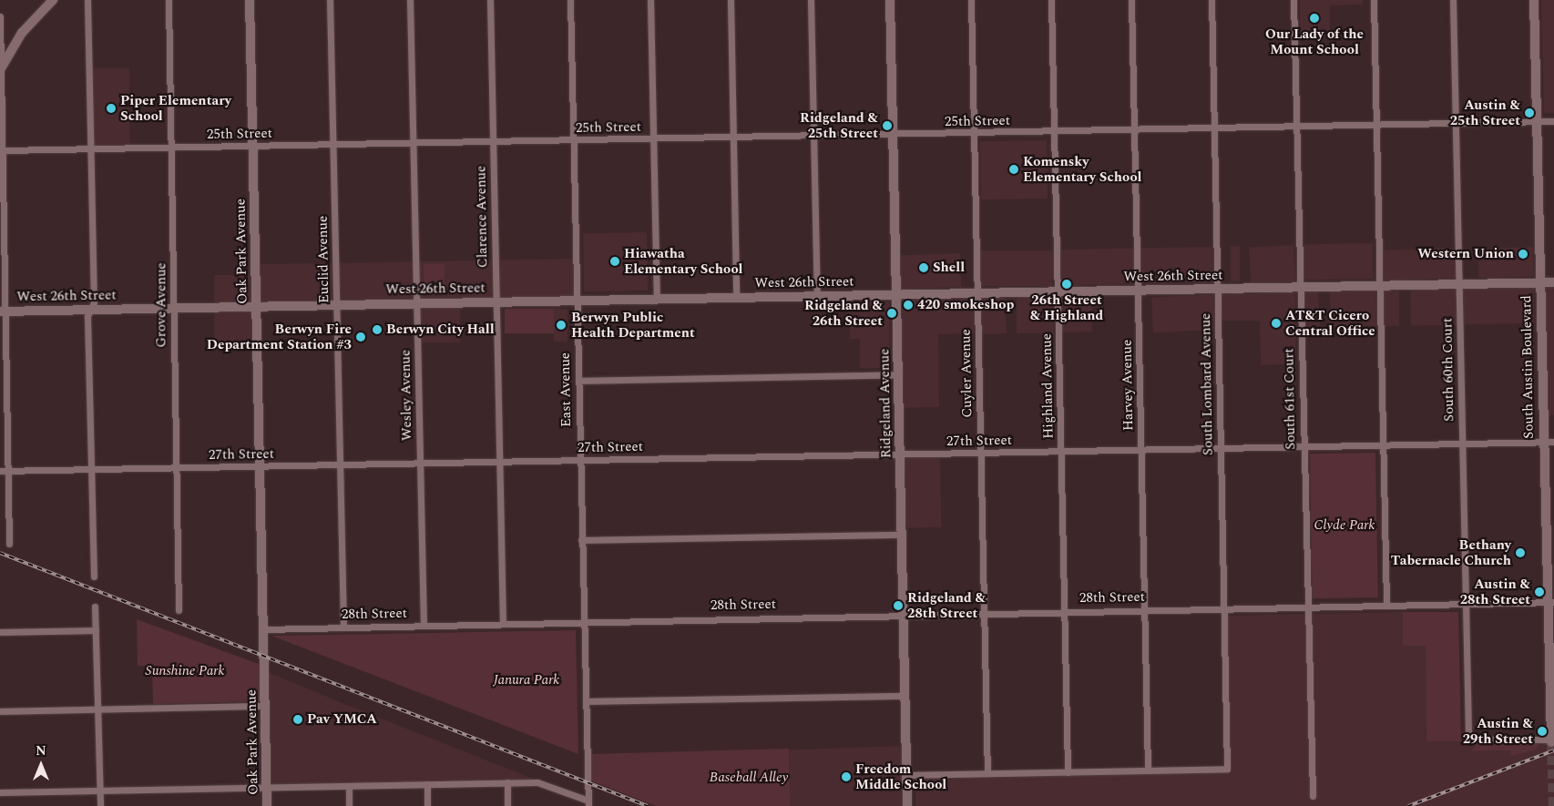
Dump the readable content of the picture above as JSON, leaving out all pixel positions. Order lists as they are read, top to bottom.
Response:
{
  "streets": {
    "street": [
      "25th Street",
      "Clarence Avenue",
      "Oak Park Avenue",
      "Euclid Avenue",
      "West 26th Street",
      "Grove Avenue",
      "South Austin Boulevard",
      "South 60th Court",
      "Cuyler Avenue",
      "South Lombard Avenue",
      "Harvey Avenue",
      "Highland Avenue",
      "East Avenue",
      "Wesley Avenue",
      "South 61st Court",
      "Ridgeland Avenue",
      "27th Street",
      "28th Street"
    ]
  },
  "crossings": [
    ["25th Street", "Clarence Avenue"],
    ["25th Street", "Oak Park Avenue"],
    ["25th Street", "Euclid Avenue"],
    ["25th Street", "Grove Avenue"],
    ["25th Street", "South Austin Boulevard"],
    ["25th Street", "South 60th Court"],
    ["25th Street", "Cuyler Avenue"],
    ["25th Street", "South Lombard Avenue"],
    ["25th Street", "Harvey Avenue"],
    ["25th Street", "Highland Avenue"],
    ["25th Street", "East Avenue"],
    ["25th Street", "Wesley Avenue"],
    ["25th Street", "South 61st Court"],
    ["25th Street", "Ridgeland Avenue"],
    ["Clarence Avenue", "West 26th Street"],
    ["Clarence Avenue", "27th Street"],
    ["Clarence Avenue", "28th Street"],
    ["Oak Park Avenue", "West 26th Street"],
    ["Oak Park Avenue", "27th Street"],
    ["Oak Park Avenue", "28th Street"],
    ["Euclid Avenue", "West 26th Street"],
    ["Euclid Avenue", "27th Street"],
    ["Euclid Avenue", "28th Street"],
    ["West 26th Street", "Grove Avenue"],
    ["West 26th Street", "South Austin Boulevard"],
    ["West 26th Street", "South 60th Court"],
    ["West 26th Street", "Cuyler Avenue"],
    ["West 26th Street", "South Lombard Avenue"],
    ["West 26th Street", "Harvey Avenue"],
    ["West 26th Street", "Highland Avenue"],
    ["West 26th Street", "East Avenue"],
    ["West 26th Street", "Wesley Avenue"],
    ["West 26th Street", "South 61st Court"],
    ["West 26th Street", "Ridgeland Avenue"],
    ["Grove Avenue", "27th Street"],
    ["South Austin Boulevard", "South 60th Court"],
    ["South Austin Boulevard", "27th Street"],
    ["South Austin Boulevard", "28th Street"],
    ["South 60th Court", "27th Street"],
    ["South 60th Court", "28th Street"],
    ["Cuyler Avenue", "27th Street"],
    ["Cuyler Avenue", "28th Street"],
    ["South Lombard Avenue", "Harvey Avenue"],
    ["South Lombard Avenue", "27th Street"],
    ["South Lombard Avenue", "28th Street"],
    ["Harvey Avenue", "27th Street"],
    ["Harvey Avenue", "28th Street"],
    ["Highland Avenue", "27th Street"],
    ["Highland Avenue", "28th Street"],
    ["East Avenue", "27th Street"],
    ["East Avenue", "28th Street"],
    ["Wesley Avenue", "27th Street"],
    ["Wesley Avenue", "28th Street"],
    ["South 61st Court", "27th Street"],
    ["South 61st Court", "28th Street"],
    ["Ridgeland Avenue", "27th Street"],
    ["Ridgeland Avenue", "28th Street"]
  ],
  "parks": [
    "Clyde Park",
    "Sunshine Park",
    "Janura Park",
    "Baseball Alley"
  ],
  "places": [
    "Our Lady of the Mount School",
    "Piper Elementary School",
    "Austin & 25th Street",
    "Ridgeland & 25th Street",
    "Komensky Elementary School",
    "Western Union",
    "Hiawatha Elementary School",
    "Shell",
    "26th Street & Highland",
    "420 smokeshop",
    "Ridgeland & 26th Street",
    "AT&T Cicero Central Office",
    "Berwyn Public Health Department",
    "Berwyn City Hall",
    "Berwyn Fire Department Station #3",
    "Bethany Tabernacle Church",
    "Austin & 28th Street",
    "Ridgeland & 28th Street",
    "Pav YMCA",
    "Austin & 29th Street",
    "Freedom Middle School"
  ],
  "north": "top"
}
